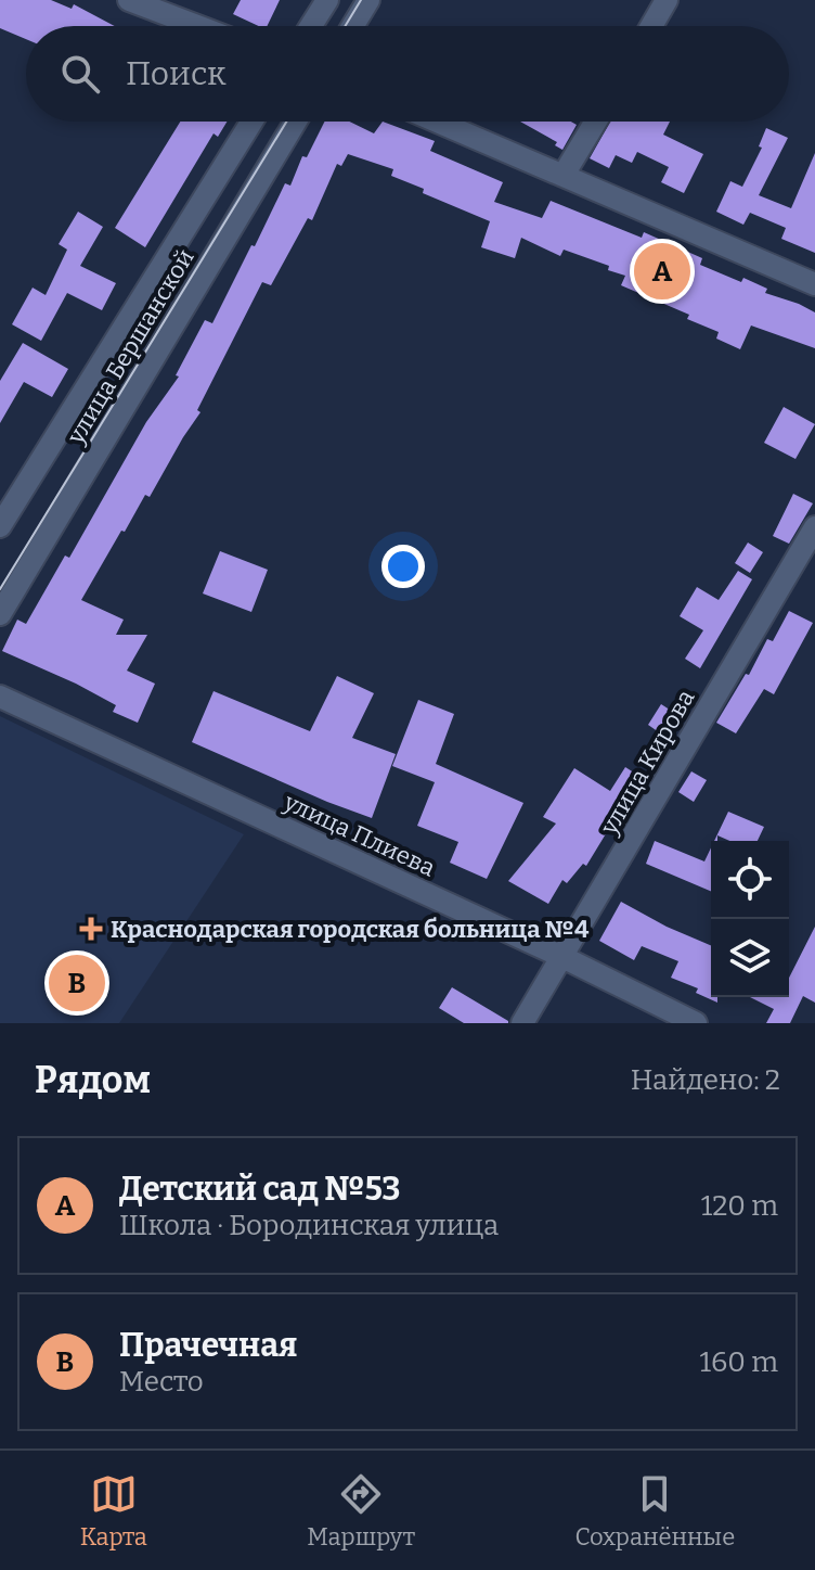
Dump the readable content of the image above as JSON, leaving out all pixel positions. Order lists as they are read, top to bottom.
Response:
{
  "streets": {
    "street": ["улица Бершанской", "улица Кирова", "улица Плиева"]
  },
  "crossings": [
    ["улица Кирова", "улица Плиева"]
  ],
  "places": {
    "health": ["Краснодарская городская больница №4"]
  },
  "page": {
    "search": "Поиск",
    "pins": ["A", "B"],
    "heading": ["Рядом", "Найдено: 2"],
    "list": [
      {
        "mark": "A",
        "name": "Детский сад №53",
        "note": "Школа · Бородинская улица",
        "value": "120 m"
      },
      {
        "mark": "B",
        "name": "Прачечная",
        "note": "Место",
        "value": "160 m"
      }
    ],
    "nav": ["Карта", "Маршрут", "Сохранённые"]
  }
}
